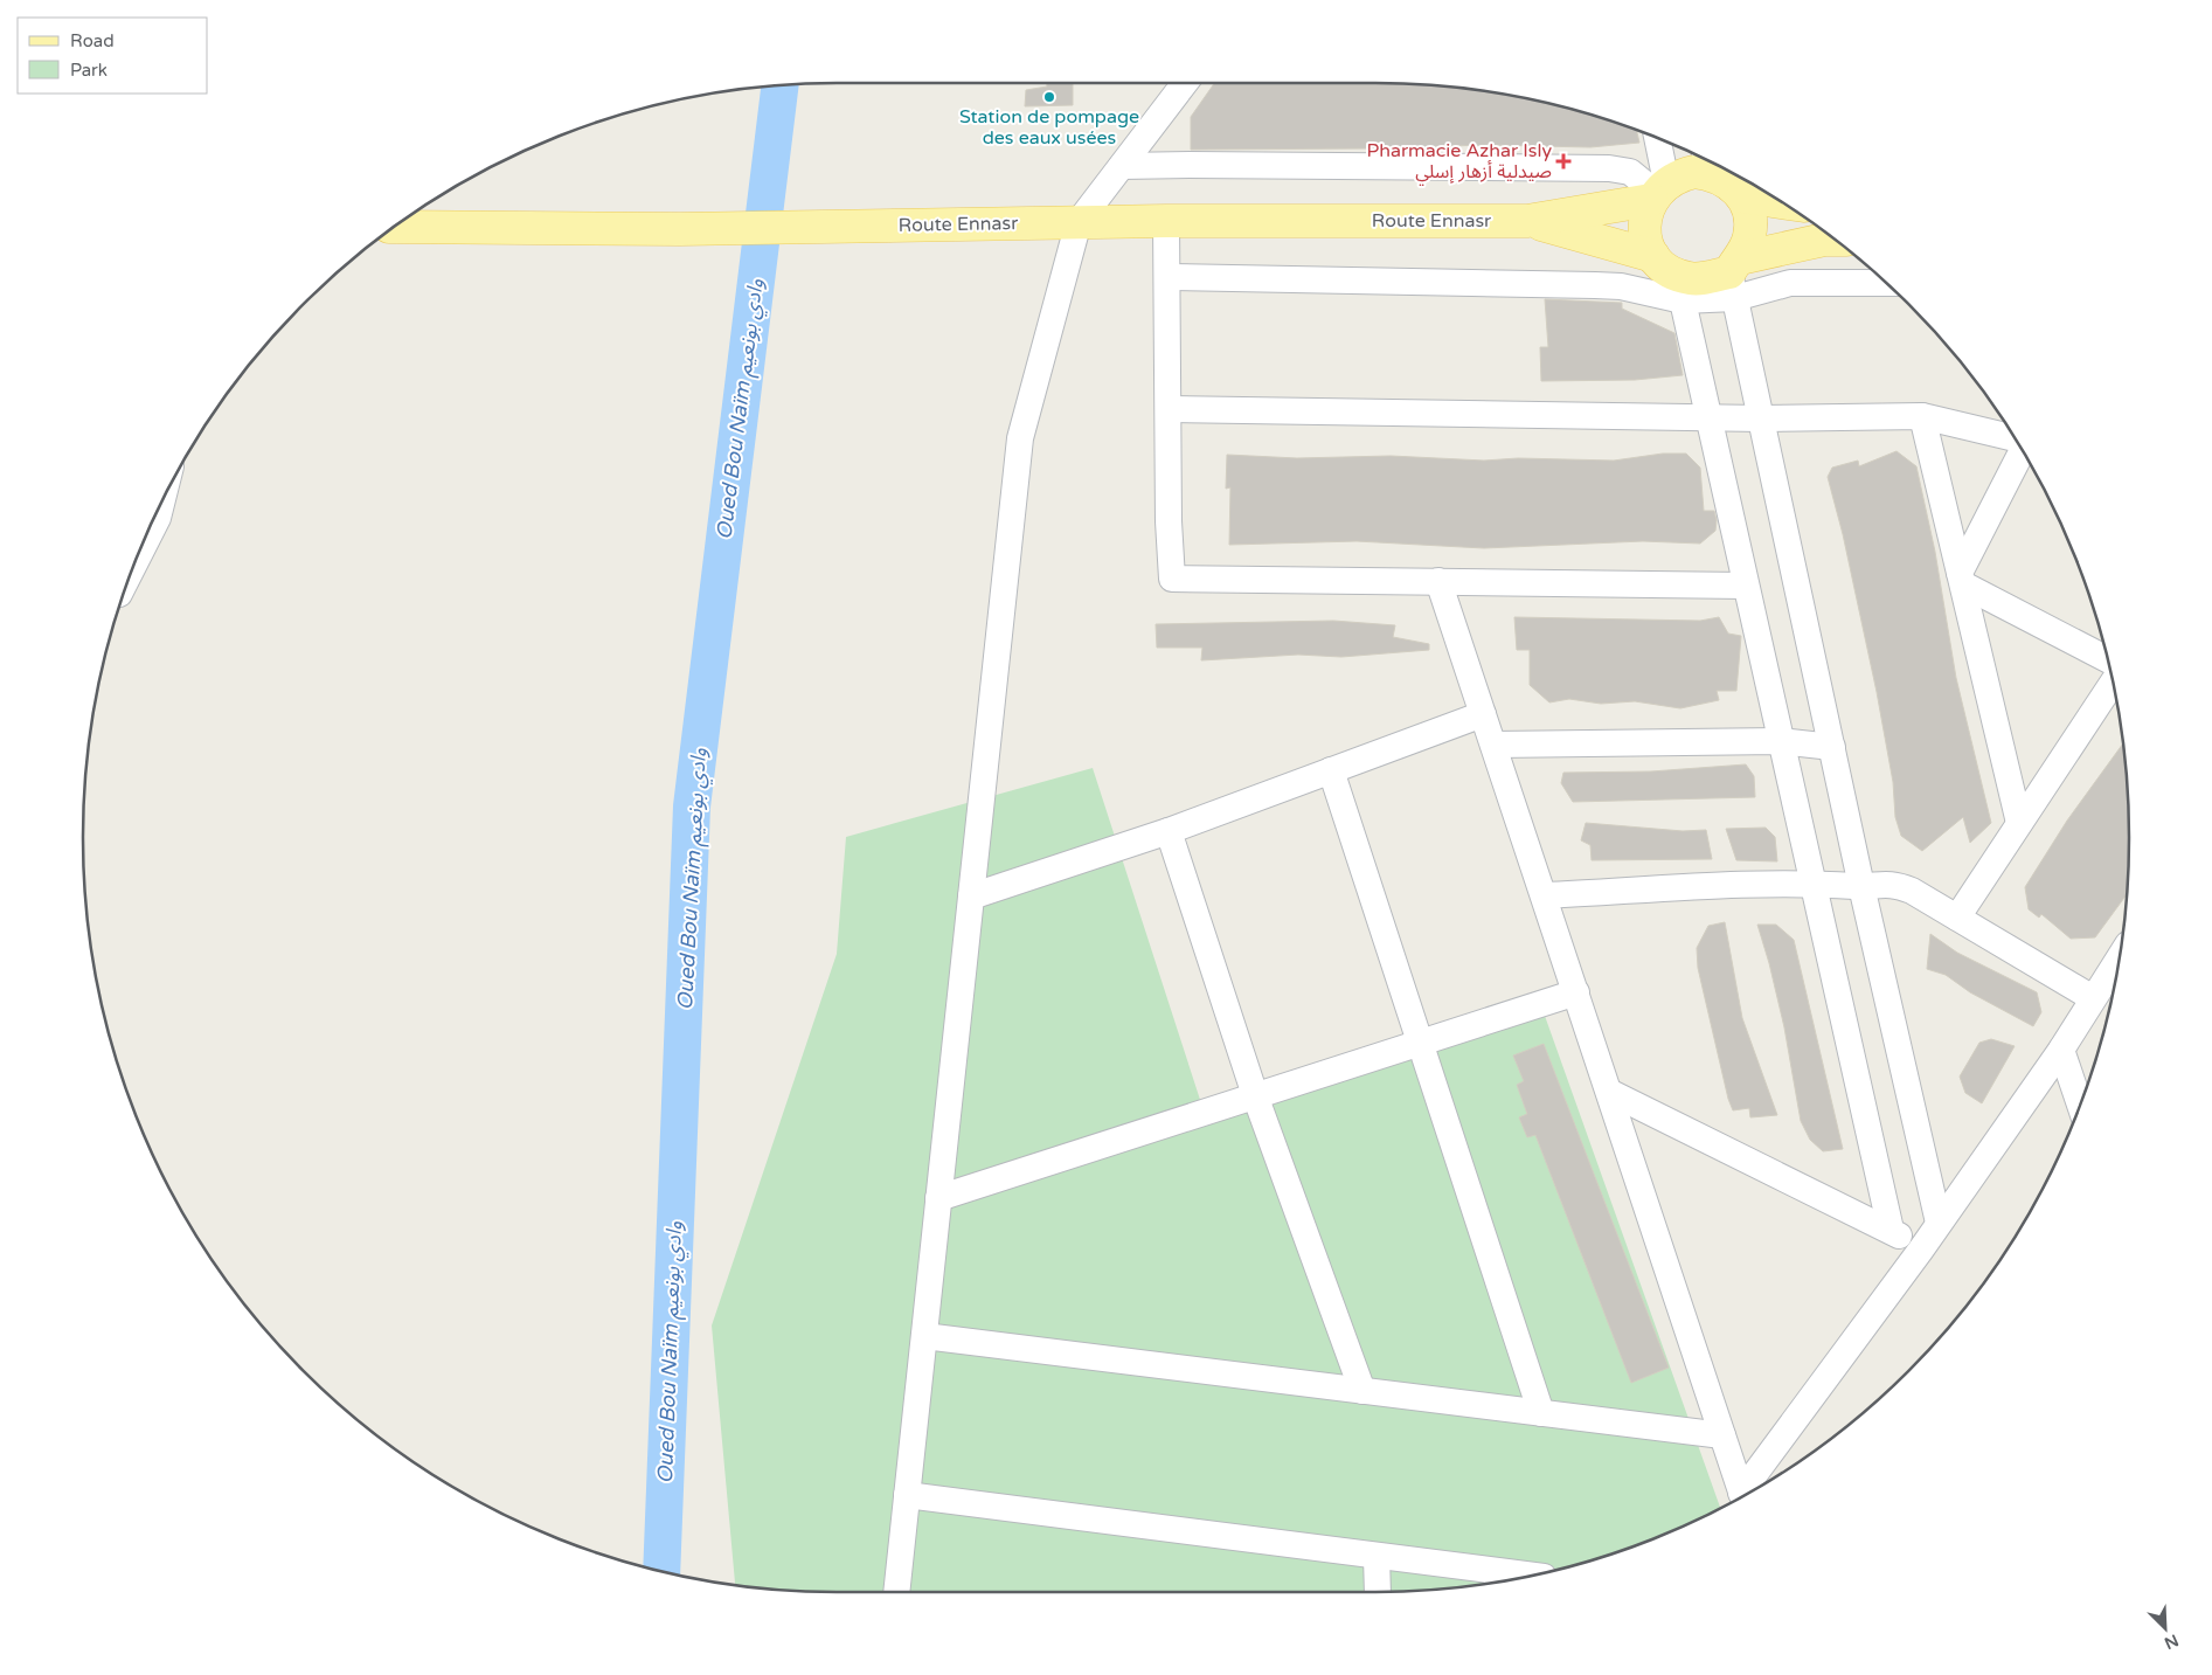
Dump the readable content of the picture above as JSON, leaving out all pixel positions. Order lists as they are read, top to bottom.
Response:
{
  "streets": {
    "main road": ["Route Ennasr"]
  },
  "water": ["Oued Bou Naïm وادي بونعيم"],
  "places": {
    "other": ["Station de pompage des eaux usées"],
    "health": ["Pharmacie Azhar Isly صيدلية أزهار إسلي"]
  },
  "legend": ["Road", "Park"],
  "north": "bottom right"
}
